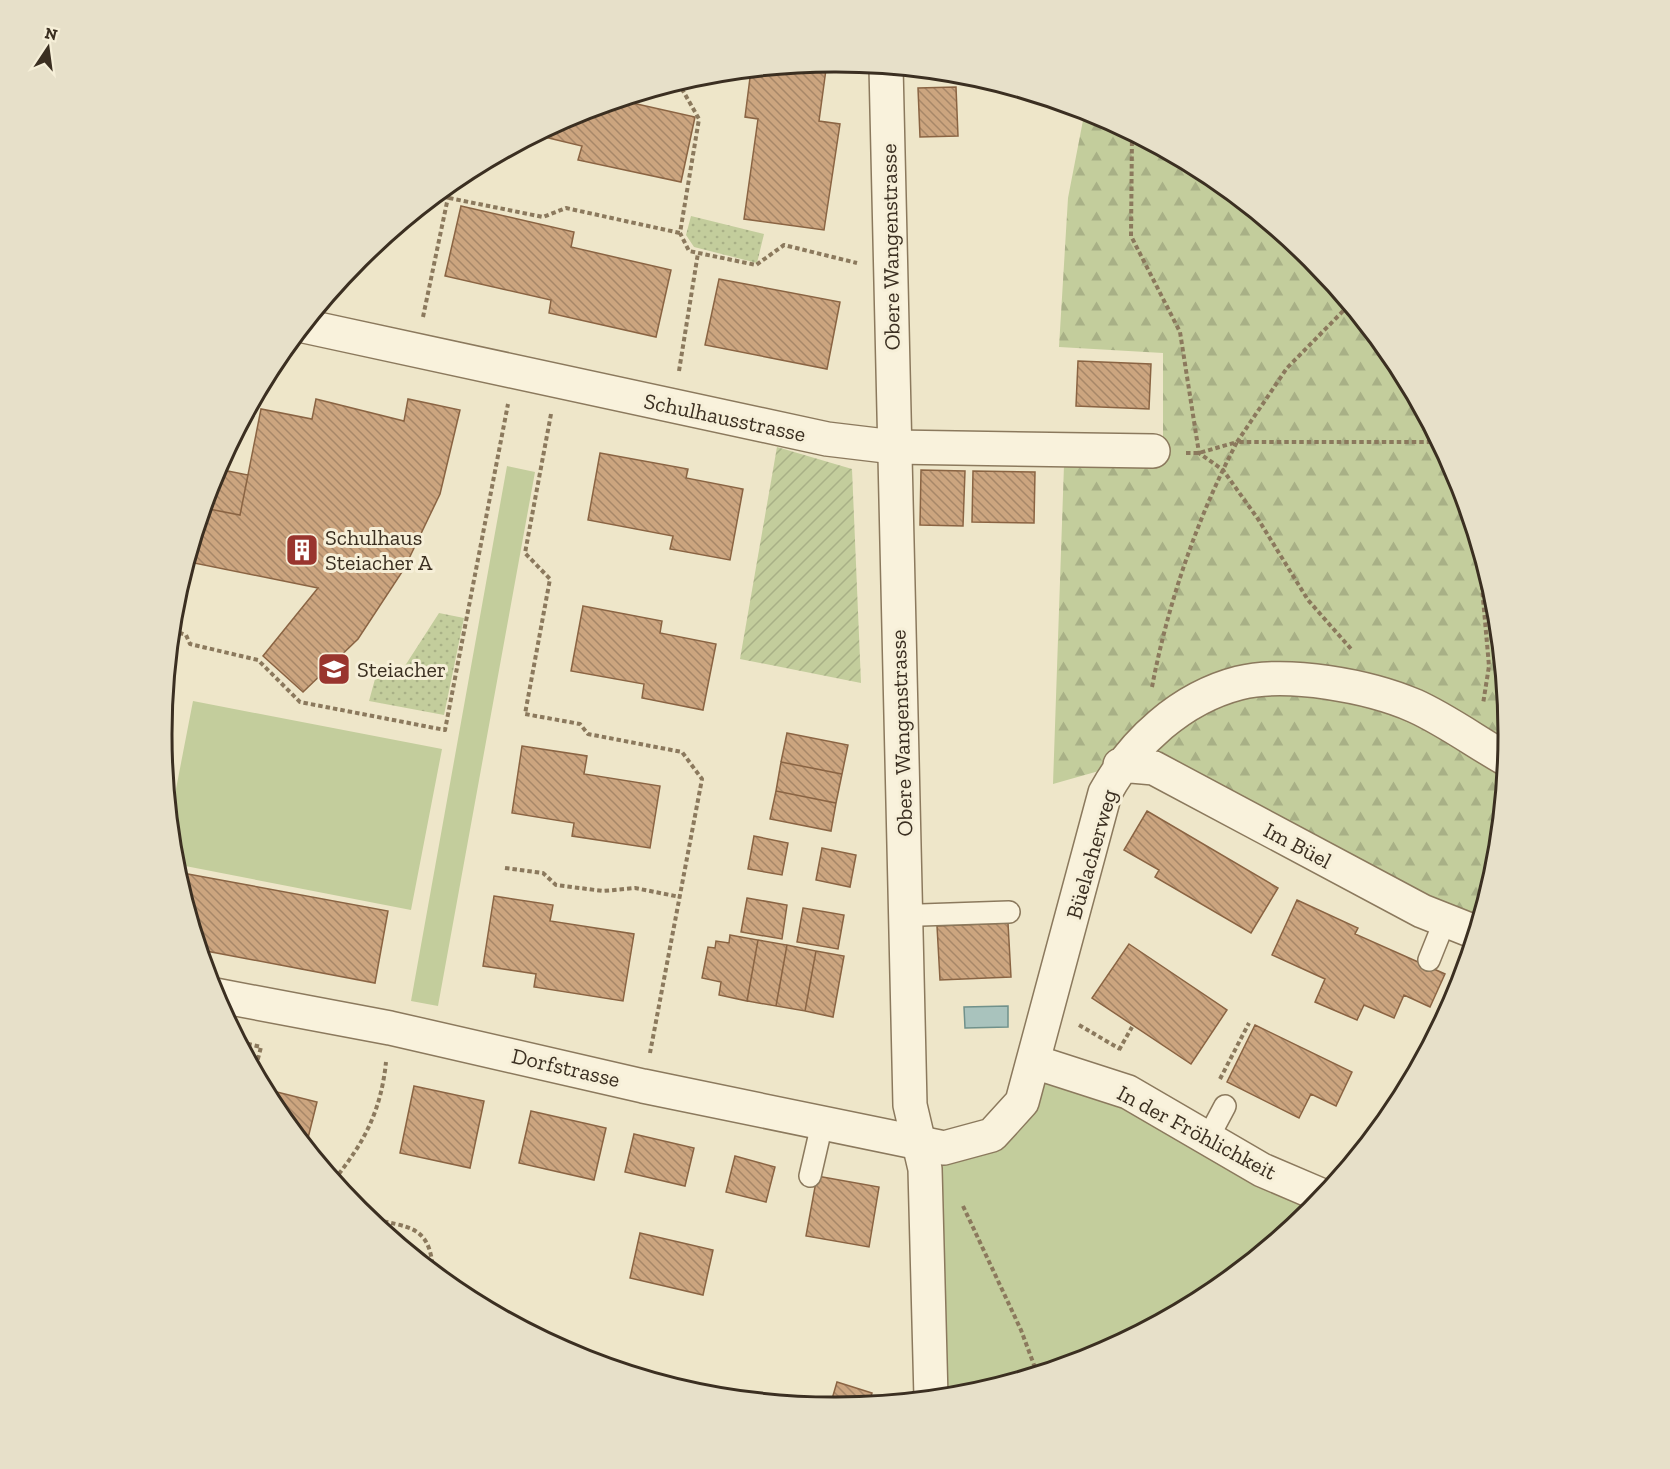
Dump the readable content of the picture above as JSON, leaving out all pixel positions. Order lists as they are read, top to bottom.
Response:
{
  "streets": {
    "street": [
      "Obere Wangenstrasse",
      "Schulhausstrasse",
      "Im Büel",
      "Büelacherweg",
      "Dorfstrasse",
      "In der Fröhlichkeit"
    ]
  },
  "crossings": [
    ["Obere Wangenstrasse", "Schulhausstrasse"],
    ["Obere Wangenstrasse", "Büelacherweg"],
    ["Obere Wangenstrasse", "Dorfstrasse"],
    ["Im Büel", "Büelacherweg"],
    ["Büelacherweg", "Dorfstrasse"],
    ["Büelacherweg", "In der Fröhlichkeit"]
  ],
  "places": {
    "building": ["Schulhaus Steiacher A"],
    "school or university": ["Steiacher"]
  },
  "north": "top"
}
